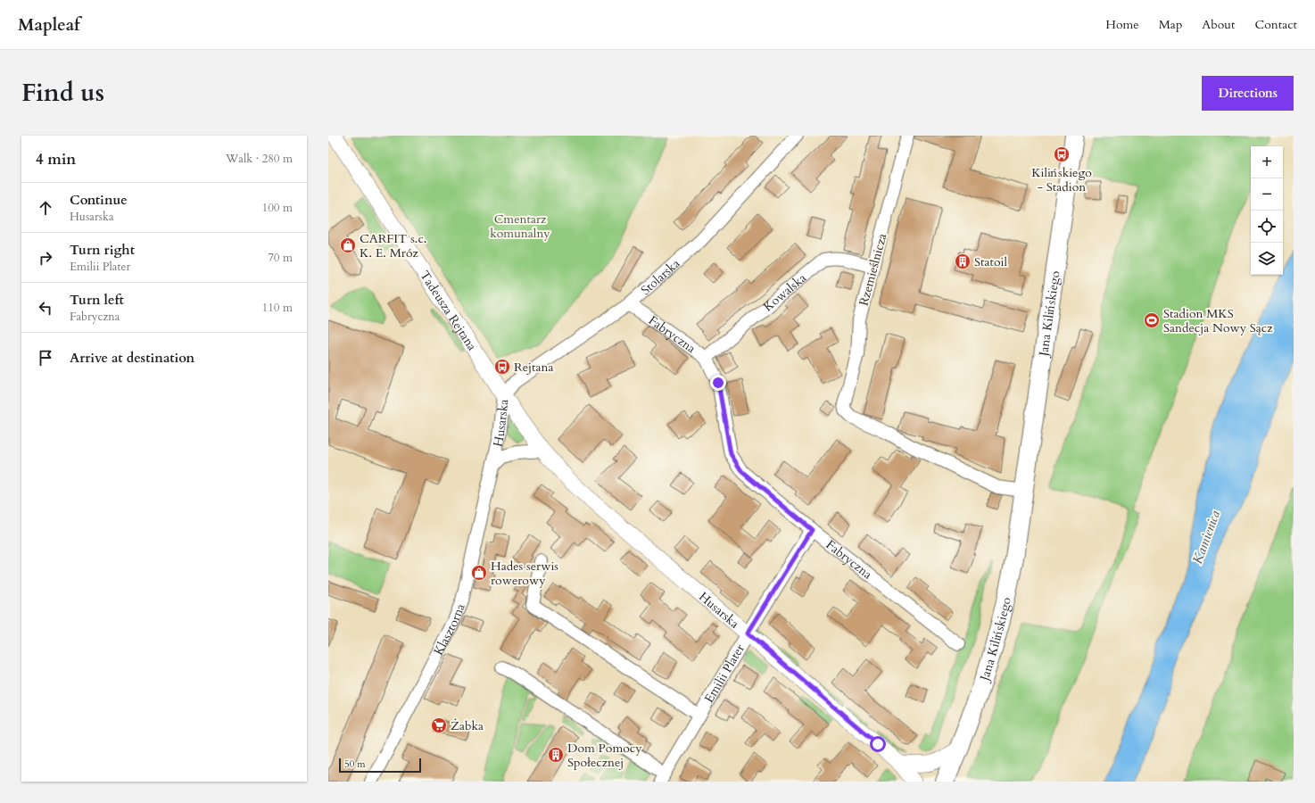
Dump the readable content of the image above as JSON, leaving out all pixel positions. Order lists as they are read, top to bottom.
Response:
{
  "streets": {
    "main road": ["Jana Kilińskiego"],
    "street": [
      "Rzemieślnicza",
      "Stolarska",
      "Kowalska",
      "Tadeusza Rejtana",
      "Fabryczna",
      "Husarska",
      "Klasztorna",
      "Emilii Plater"
    ]
  },
  "crossings": [
    ["Rzemieślnicza", "Kowalska"],
    ["Rzemieślnicza", "Jana Kilińskiego"],
    ["Stolarska", "Tadeusza Rejtana"],
    ["Stolarska", "Fabryczna"],
    ["Stolarska", "Husarska"],
    ["Kowalska", "Fabryczna"],
    ["Tadeusza Rejtana", "Husarska"],
    ["Fabryczna", "Emilii Plater"],
    ["Husarska", "Klasztorna"],
    ["Husarska", "Emilii Plater"]
  ],
  "water": ["Kamienica"],
  "parks": ["Cmentarz komunalny"],
  "places": {
    "bus stop": ["Kilińskiego - Stadion", "Rejtana"],
    "shop": ["CARFIT s.c. K. E. Mróz", "Hades serwis rowerowy"],
    "building": ["Statoil", "Dom Pomocy Społecznej"],
    "sports": ["Stadion MKS Sandecja Nowy Sącz"],
    "supermarket": ["Żabka"]
  },
  "scale_bar": "50 m",
  "page": {
    "header": "Mapleaf",
    "nav": [
      "Home",
      "Map",
      "About",
      "Contact"
    ],
    "title": "Find us",
    "buttons": "Directions",
    "heading": ["4 min", "Walk · 280 m"],
    "map_buttons": ["+", "−"],
    "list": [
      ["Continue", "Husarska", "100 m"],
      ["Turn right", "Emilii Plater", "70 m"],
      ["Turn left", "Fabryczna", "110 m"],
      "Arrive at destination"
    ],
    "scale": "50 m"
  }
}
